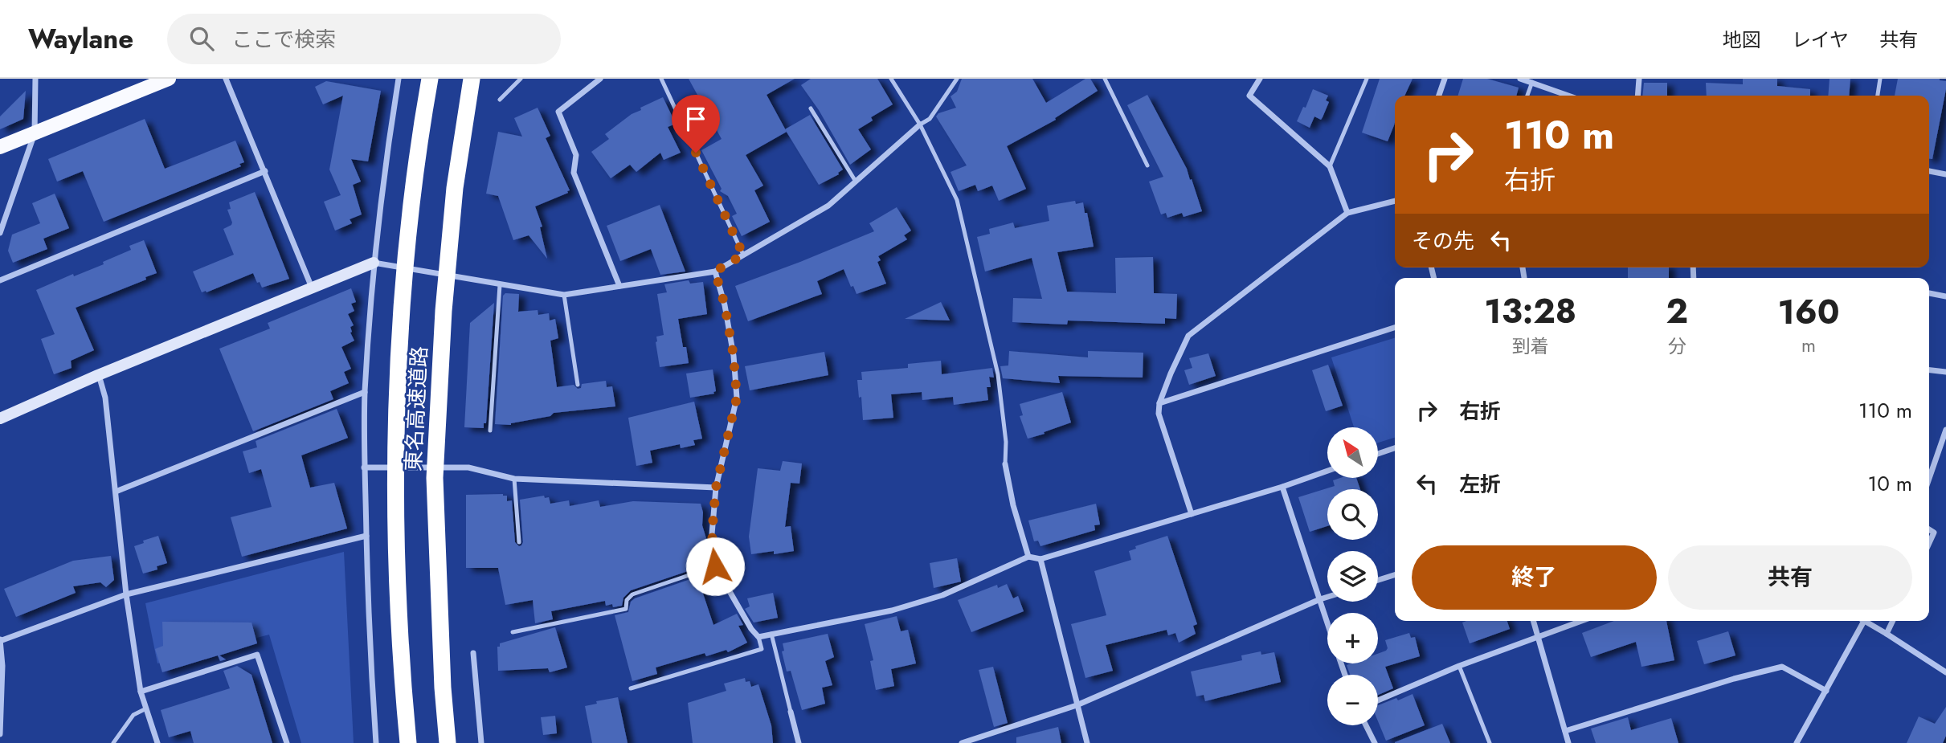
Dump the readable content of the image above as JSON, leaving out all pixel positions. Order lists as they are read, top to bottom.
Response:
{
  "streets": {
    "highway": ["東名高速道路"]
  },
  "north": "top left",
  "page": {
    "header": "Waylane",
    "search": "ここで検索",
    "nav": ["地図", "レイヤ", "共有"],
    "turn": ["110 m", "右折"],
    "then": "その先",
    "eta": [
      "13:28",
      "到着",
      "2",
      "分",
      "160",
      "m"
    ],
    "list": [
      {
        "name": "右折",
        "value": "110 m"
      },
      {
        "name": "左折",
        "value": "10 m"
      }
    ],
    "map_buttons": ["+", "−"],
    "buttons": ["終了", "共有"]
  }
}
